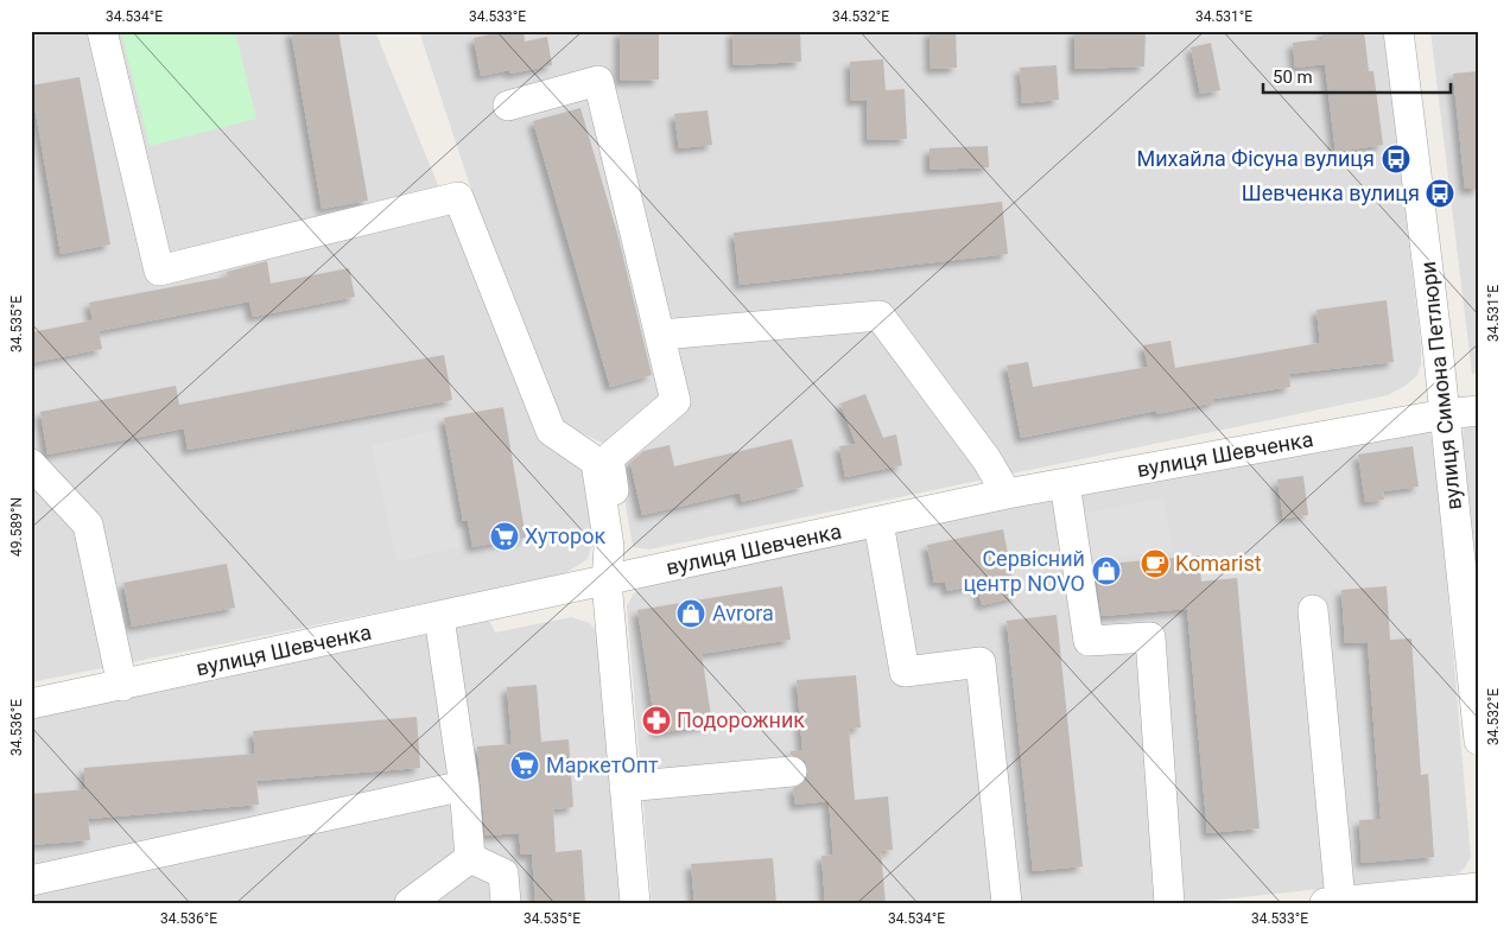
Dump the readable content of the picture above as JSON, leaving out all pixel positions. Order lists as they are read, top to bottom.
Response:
{
  "streets": {
    "street": ["вулиця Симона Петлюри", "вулиця Шевченка"]
  },
  "crossings": [
    ["вулиця Симона Петлюри", "вулиця Шевченка"]
  ],
  "places": {
    "bus stop": ["Михайла Фісуна вулиця", "Шевченка вулиця"],
    "supermarket": ["Хуторок", "МаркетОпт"],
    "cafe": ["Komarist"],
    "shop": ["Сервісний центр NOVO", "Avrora"],
    "pharmacy": ["Подорожник"]
  },
  "scale_bar": "50 m",
  "coordinates": [
    "34.534°E",
    "34.533°E",
    "34.532°E",
    "34.531°E",
    "34.535°E",
    "49.589°N",
    "34.536°E"
  ]
}
